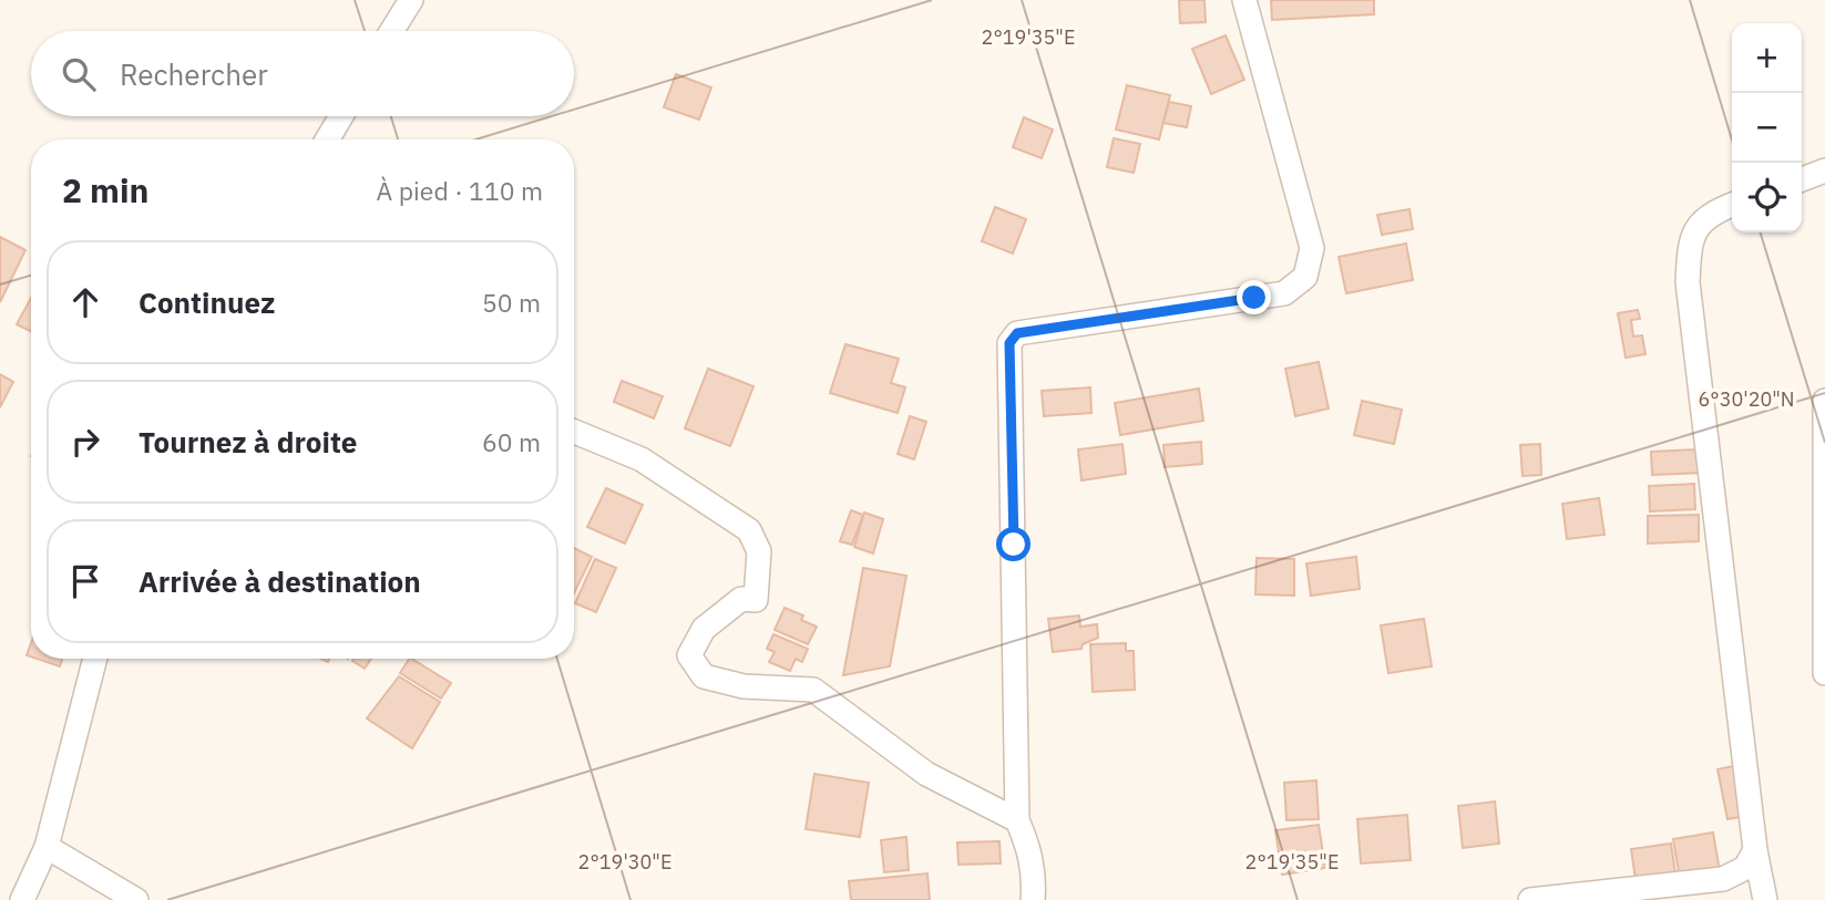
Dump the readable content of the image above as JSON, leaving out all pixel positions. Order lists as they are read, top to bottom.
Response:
{
  "page": {
    "map_buttons": ["+", "−"],
    "search": "Rechercher",
    "heading": ["2 min", "À pied · 110 m"],
    "list": [
      ["Continuez", "50 m"],
      ["Tournez à droite", "60 m"],
      "Arrivée à destination"
    ]
  },
  "coordinates": ["2°19'35\"E", "6°30'20\"N", "2°19'30\"E"]
}
